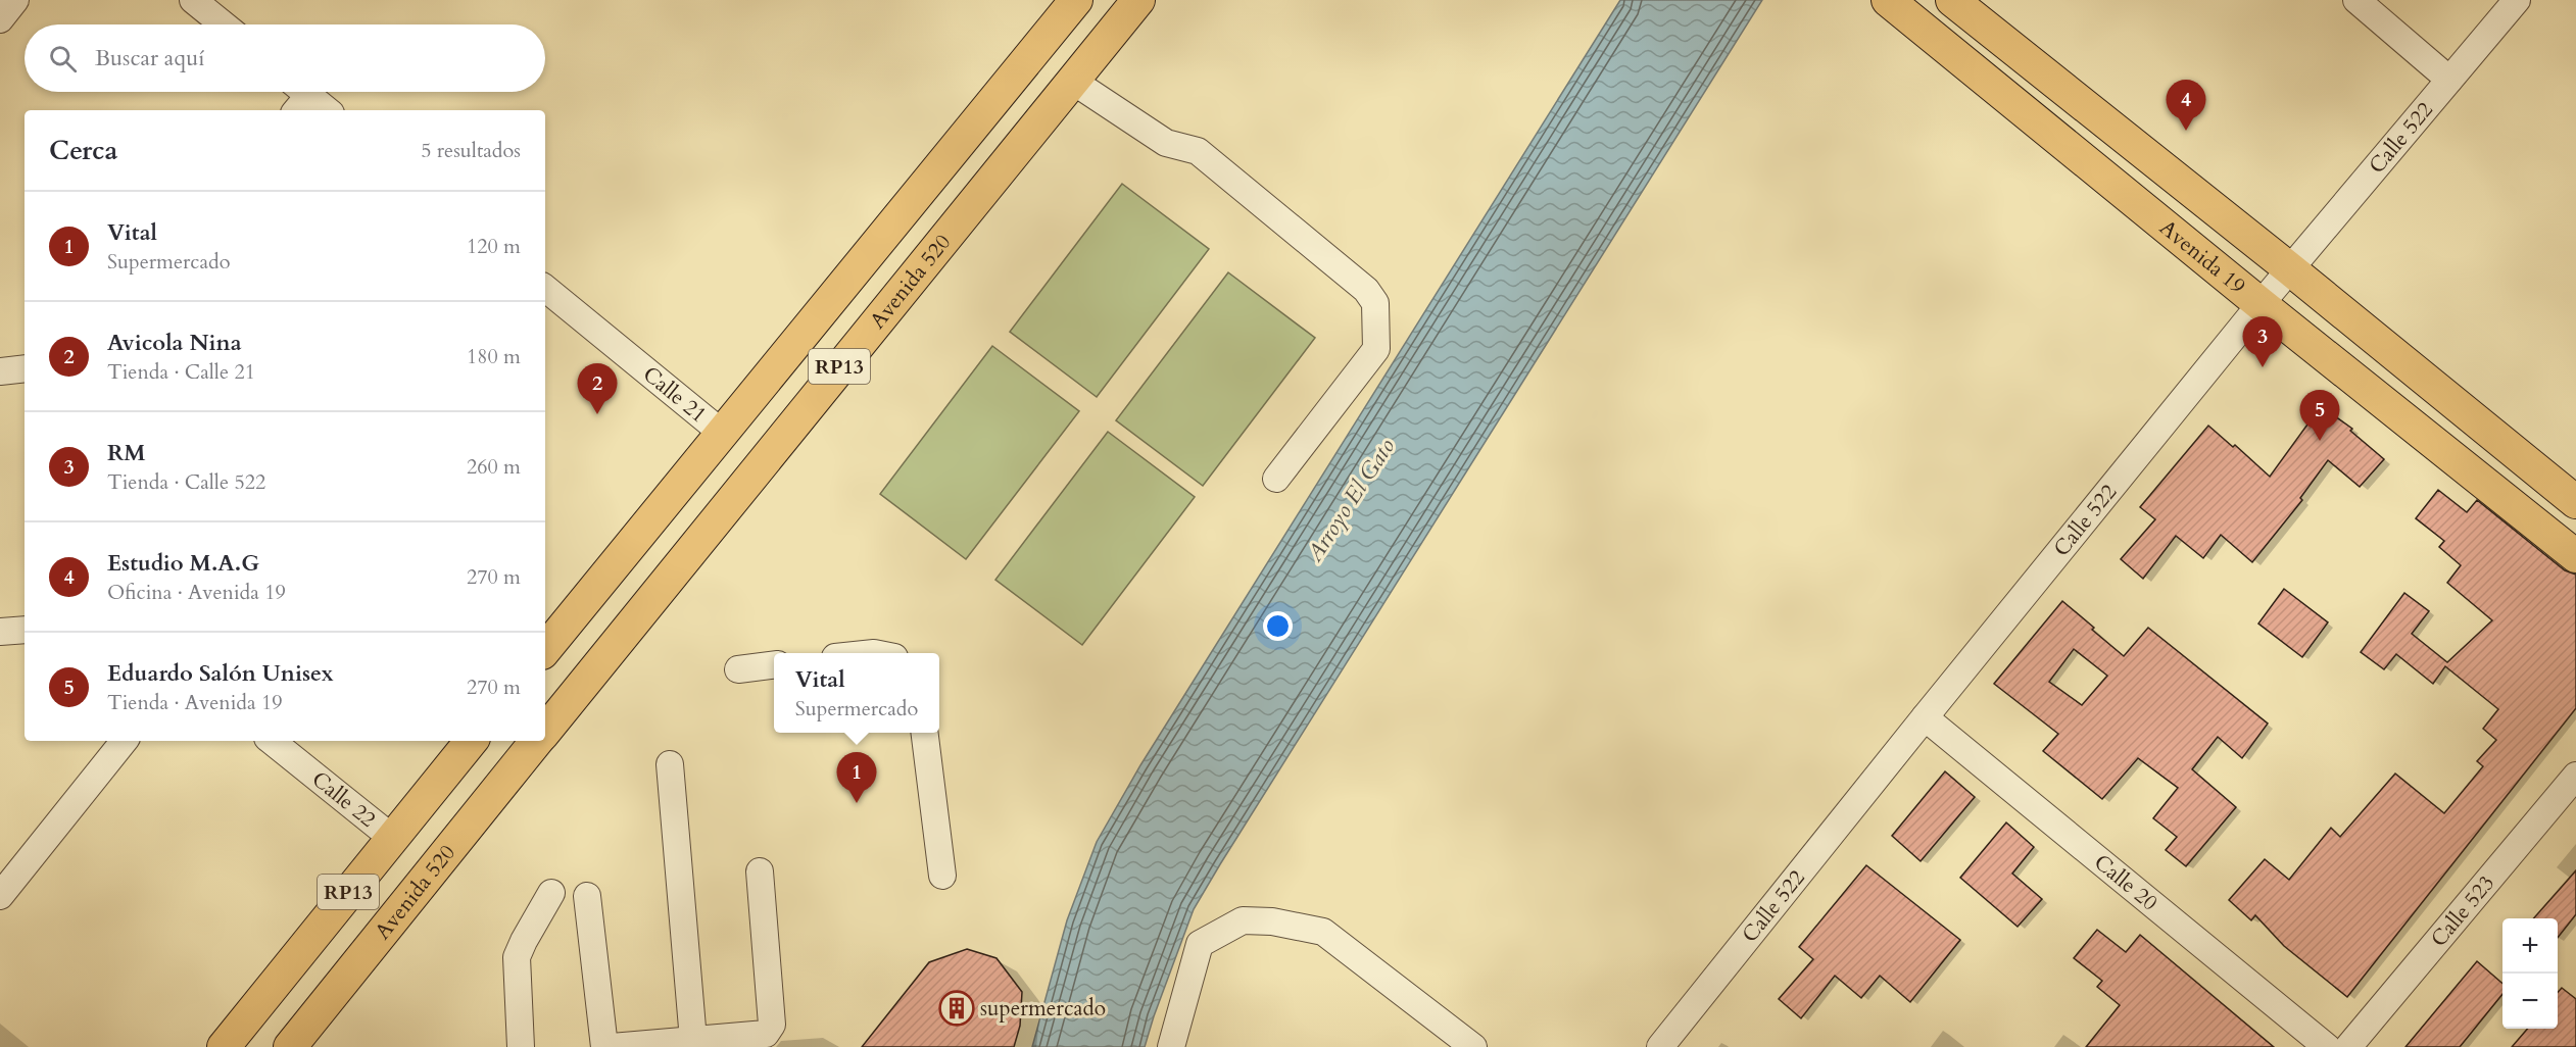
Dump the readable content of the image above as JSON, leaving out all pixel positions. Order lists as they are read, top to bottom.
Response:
{
  "streets": {
    "main road": ["Avenida 19", "Avenida 520", "RP13"],
    "street": [
      "Calle 522",
      "Calle 21",
      "Calle 22",
      "Calle 20",
      "Calle 523"
    ]
  },
  "crossings": [
    ["Calle 522", "Avenida 19"],
    ["Calle 522", "Calle 20"],
    ["RP13", "Calle 21"],
    ["RP13", "Calle 22"]
  ],
  "water": ["Arroyo El Gato"],
  "places": {
    "building": ["supermercado"]
  },
  "page": {
    "search": "Buscar aquí",
    "pins": [
      "4",
      "3",
      "2",
      "5",
      "1"
    ],
    "heading": ["Cerca", "5 resultados"],
    "list": [
      {
        "mark": "1",
        "name": "Vital",
        "note": "Supermercado",
        "value": "120 m"
      },
      {
        "mark": "2",
        "name": "Avicola Nina",
        "note": "Tienda · Calle 21",
        "value": "180 m"
      },
      {
        "mark": "3",
        "name": "RM",
        "note": "Tienda · Calle 522",
        "value": "260 m"
      },
      {
        "mark": "4",
        "name": "Estudio M.A.G",
        "note": "Oficina · Avenida 19",
        "value": "270 m"
      },
      {
        "mark": "5",
        "name": "Eduardo Salón Unisex",
        "note": "Tienda · Avenida 19",
        "value": "270 m"
      }
    ],
    "popup": ["Vital", "Supermercado"],
    "map_buttons": ["+", "−"]
  }
}
